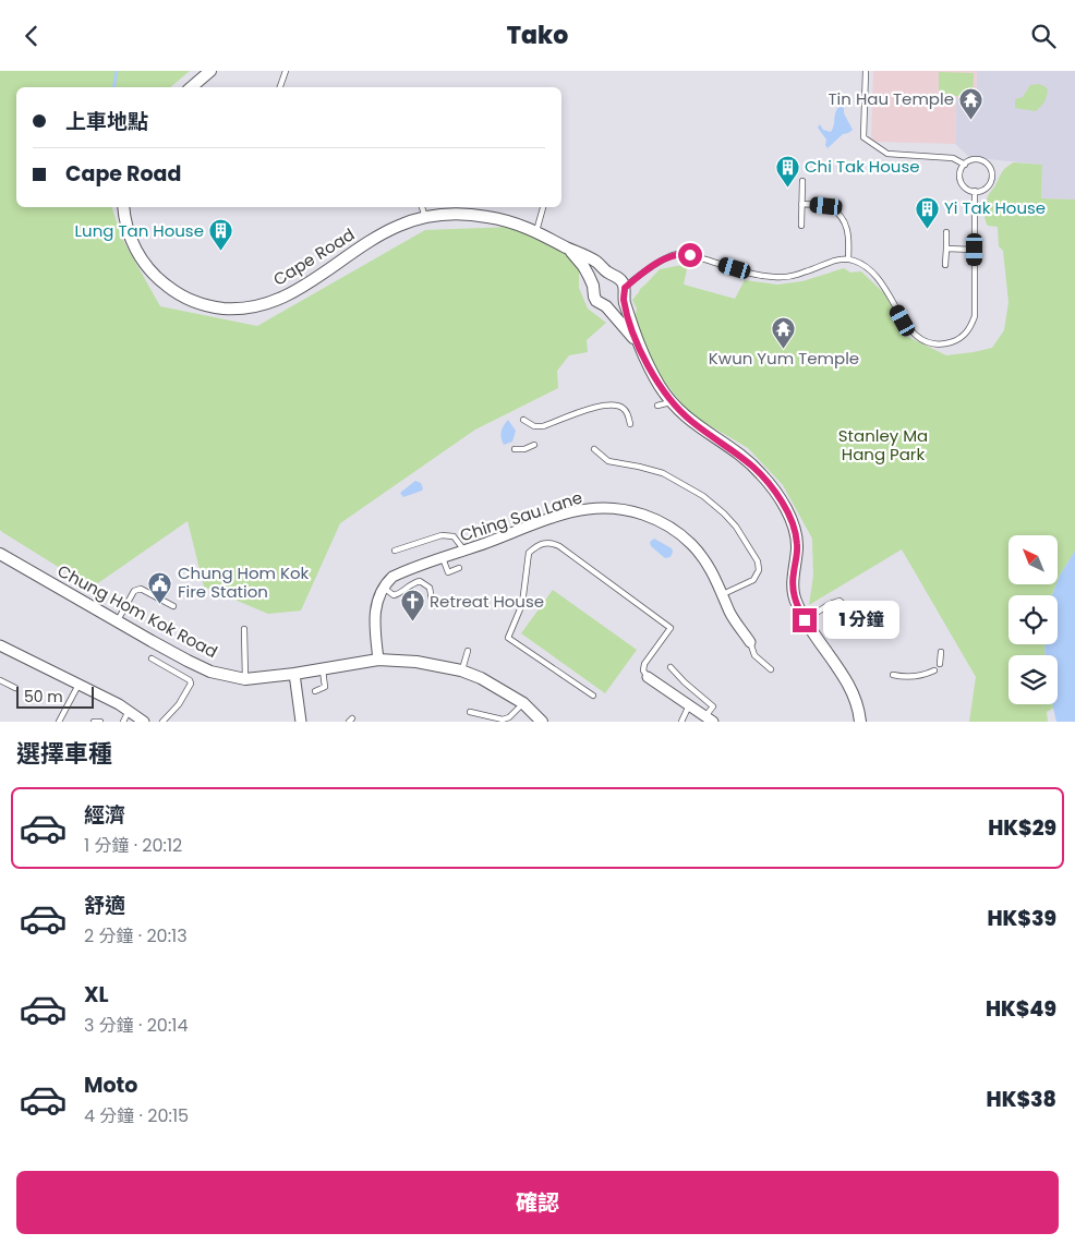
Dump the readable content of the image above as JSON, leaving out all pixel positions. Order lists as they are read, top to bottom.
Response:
{
  "streets": {
    "street": ["Cape Road", "Ching Sau Lane", "Chung Hom Kok Road"]
  },
  "parks": ["Stanley Ma Hang Park"],
  "places": {
    "temple": ["Tin Hau Temple", "Kwun Yum Temple"],
    "building": ["Chi Tak House", "Yi Tak House", "Lung Tan House"],
    "public building": ["Chung Hom Kok Fire Station"],
    "church": ["Retreat House"]
  },
  "scale_bar": "50 m",
  "north": "top left",
  "page": {
    "header": "Tako",
    "banner": ["上車地點", "Cape Road"],
    "bubble": "1 分鐘",
    "scale": "50 m",
    "heading": "選擇車種",
    "list": [
      {
        "name": "經濟",
        "note": "1 分鐘 · 20:12",
        "value": "HK$29"
      },
      {
        "name": "舒適",
        "note": "2 分鐘 · 20:13",
        "value": "HK$39"
      },
      {
        "name": "XL",
        "note": "3 分鐘 · 20:14",
        "value": "HK$49"
      },
      {
        "name": "Moto",
        "note": "4 分鐘 · 20:15",
        "value": "HK$38"
      }
    ],
    "buttons": "確認"
  }
}
